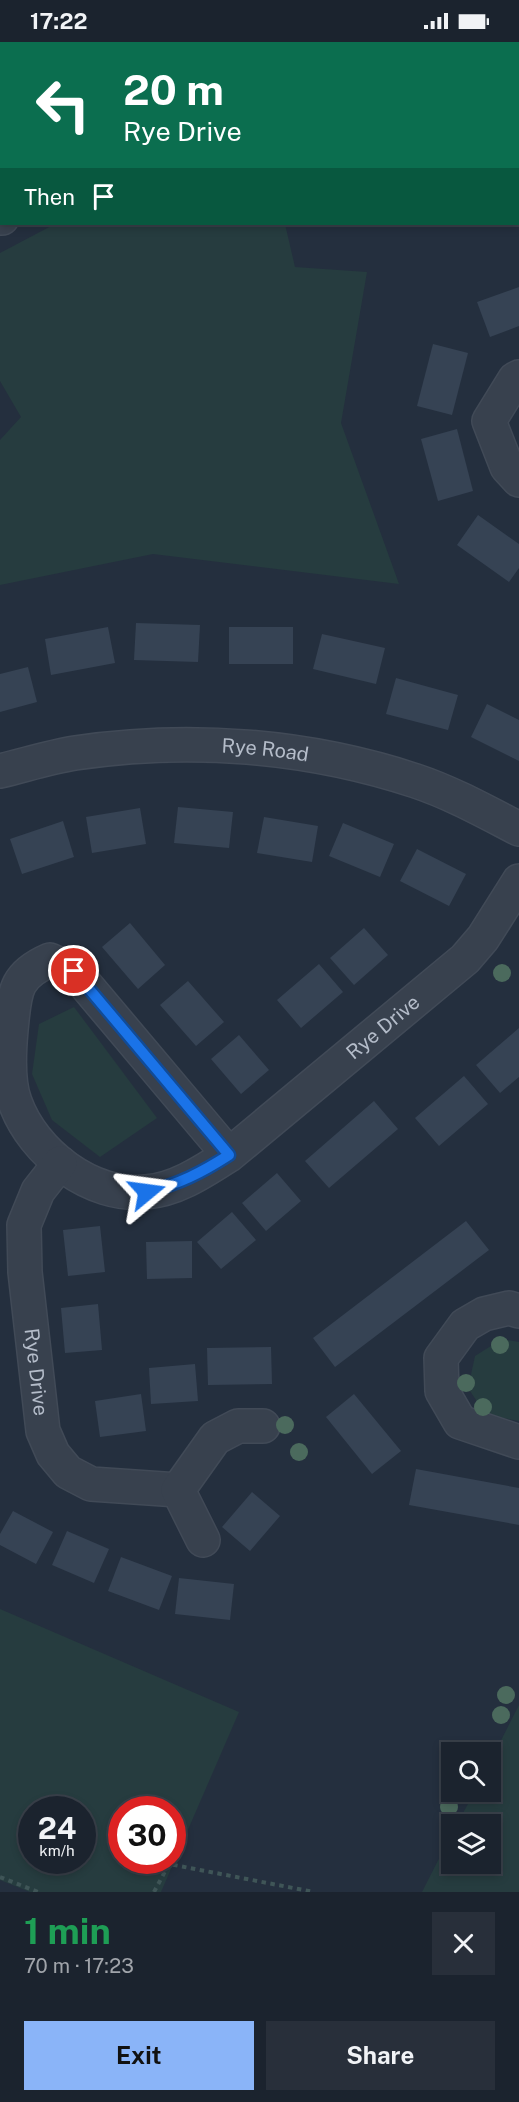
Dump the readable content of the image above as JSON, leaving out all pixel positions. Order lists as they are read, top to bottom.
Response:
{
  "streets": {
    "street": ["Rye Road", "Rye Drive"]
  },
  "page": {
    "status": "17:22",
    "turn": ["20 m", "Rye Drive"],
    "then": "Then",
    "speed": "24 km/h",
    "limit": "30",
    "heading": ["1 min", "70 m · 17:23"],
    "buttons": ["Exit", "Share"]
  }
}
